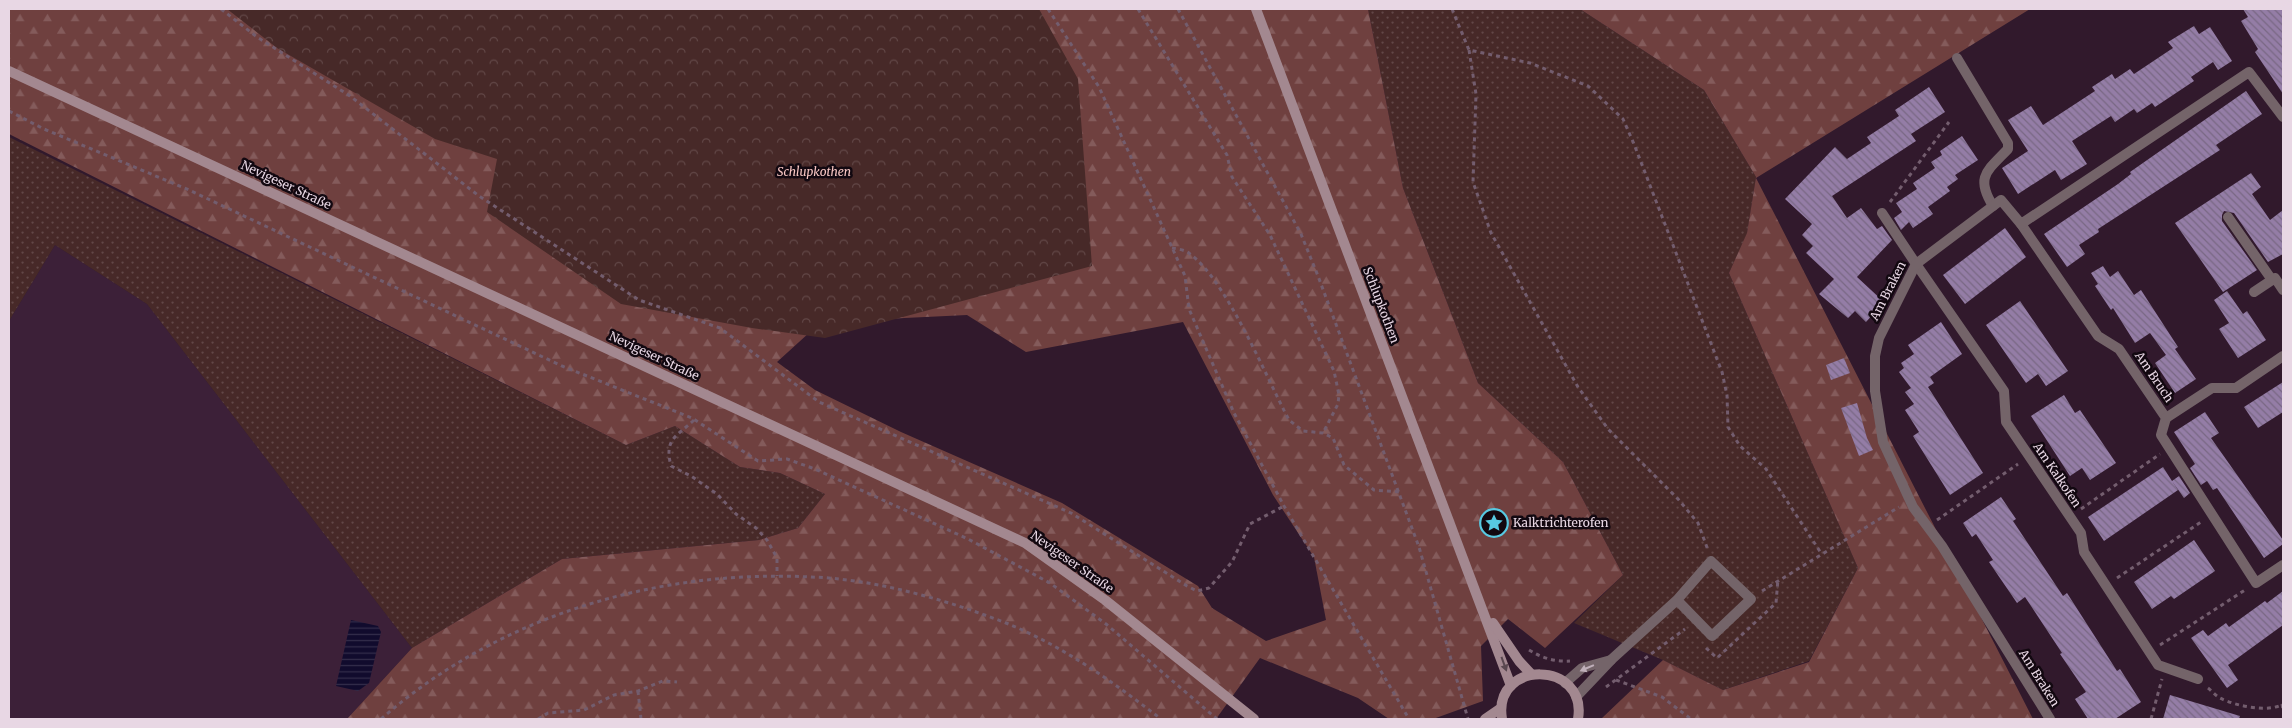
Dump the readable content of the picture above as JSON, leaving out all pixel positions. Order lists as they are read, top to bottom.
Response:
{
  "streets": {
    "main road": ["Nevigeser Straße", "Schlupkothen"],
    "street": ["Am Braken", "Am Bruch", "Am Kalkofen"]
  },
  "crossings": [
    ["Am Braken", "Am Kalkofen"]
  ],
  "parks": ["Schlupkothen"],
  "places": {
    "place": ["Kalktrichterofen"]
  }
}
